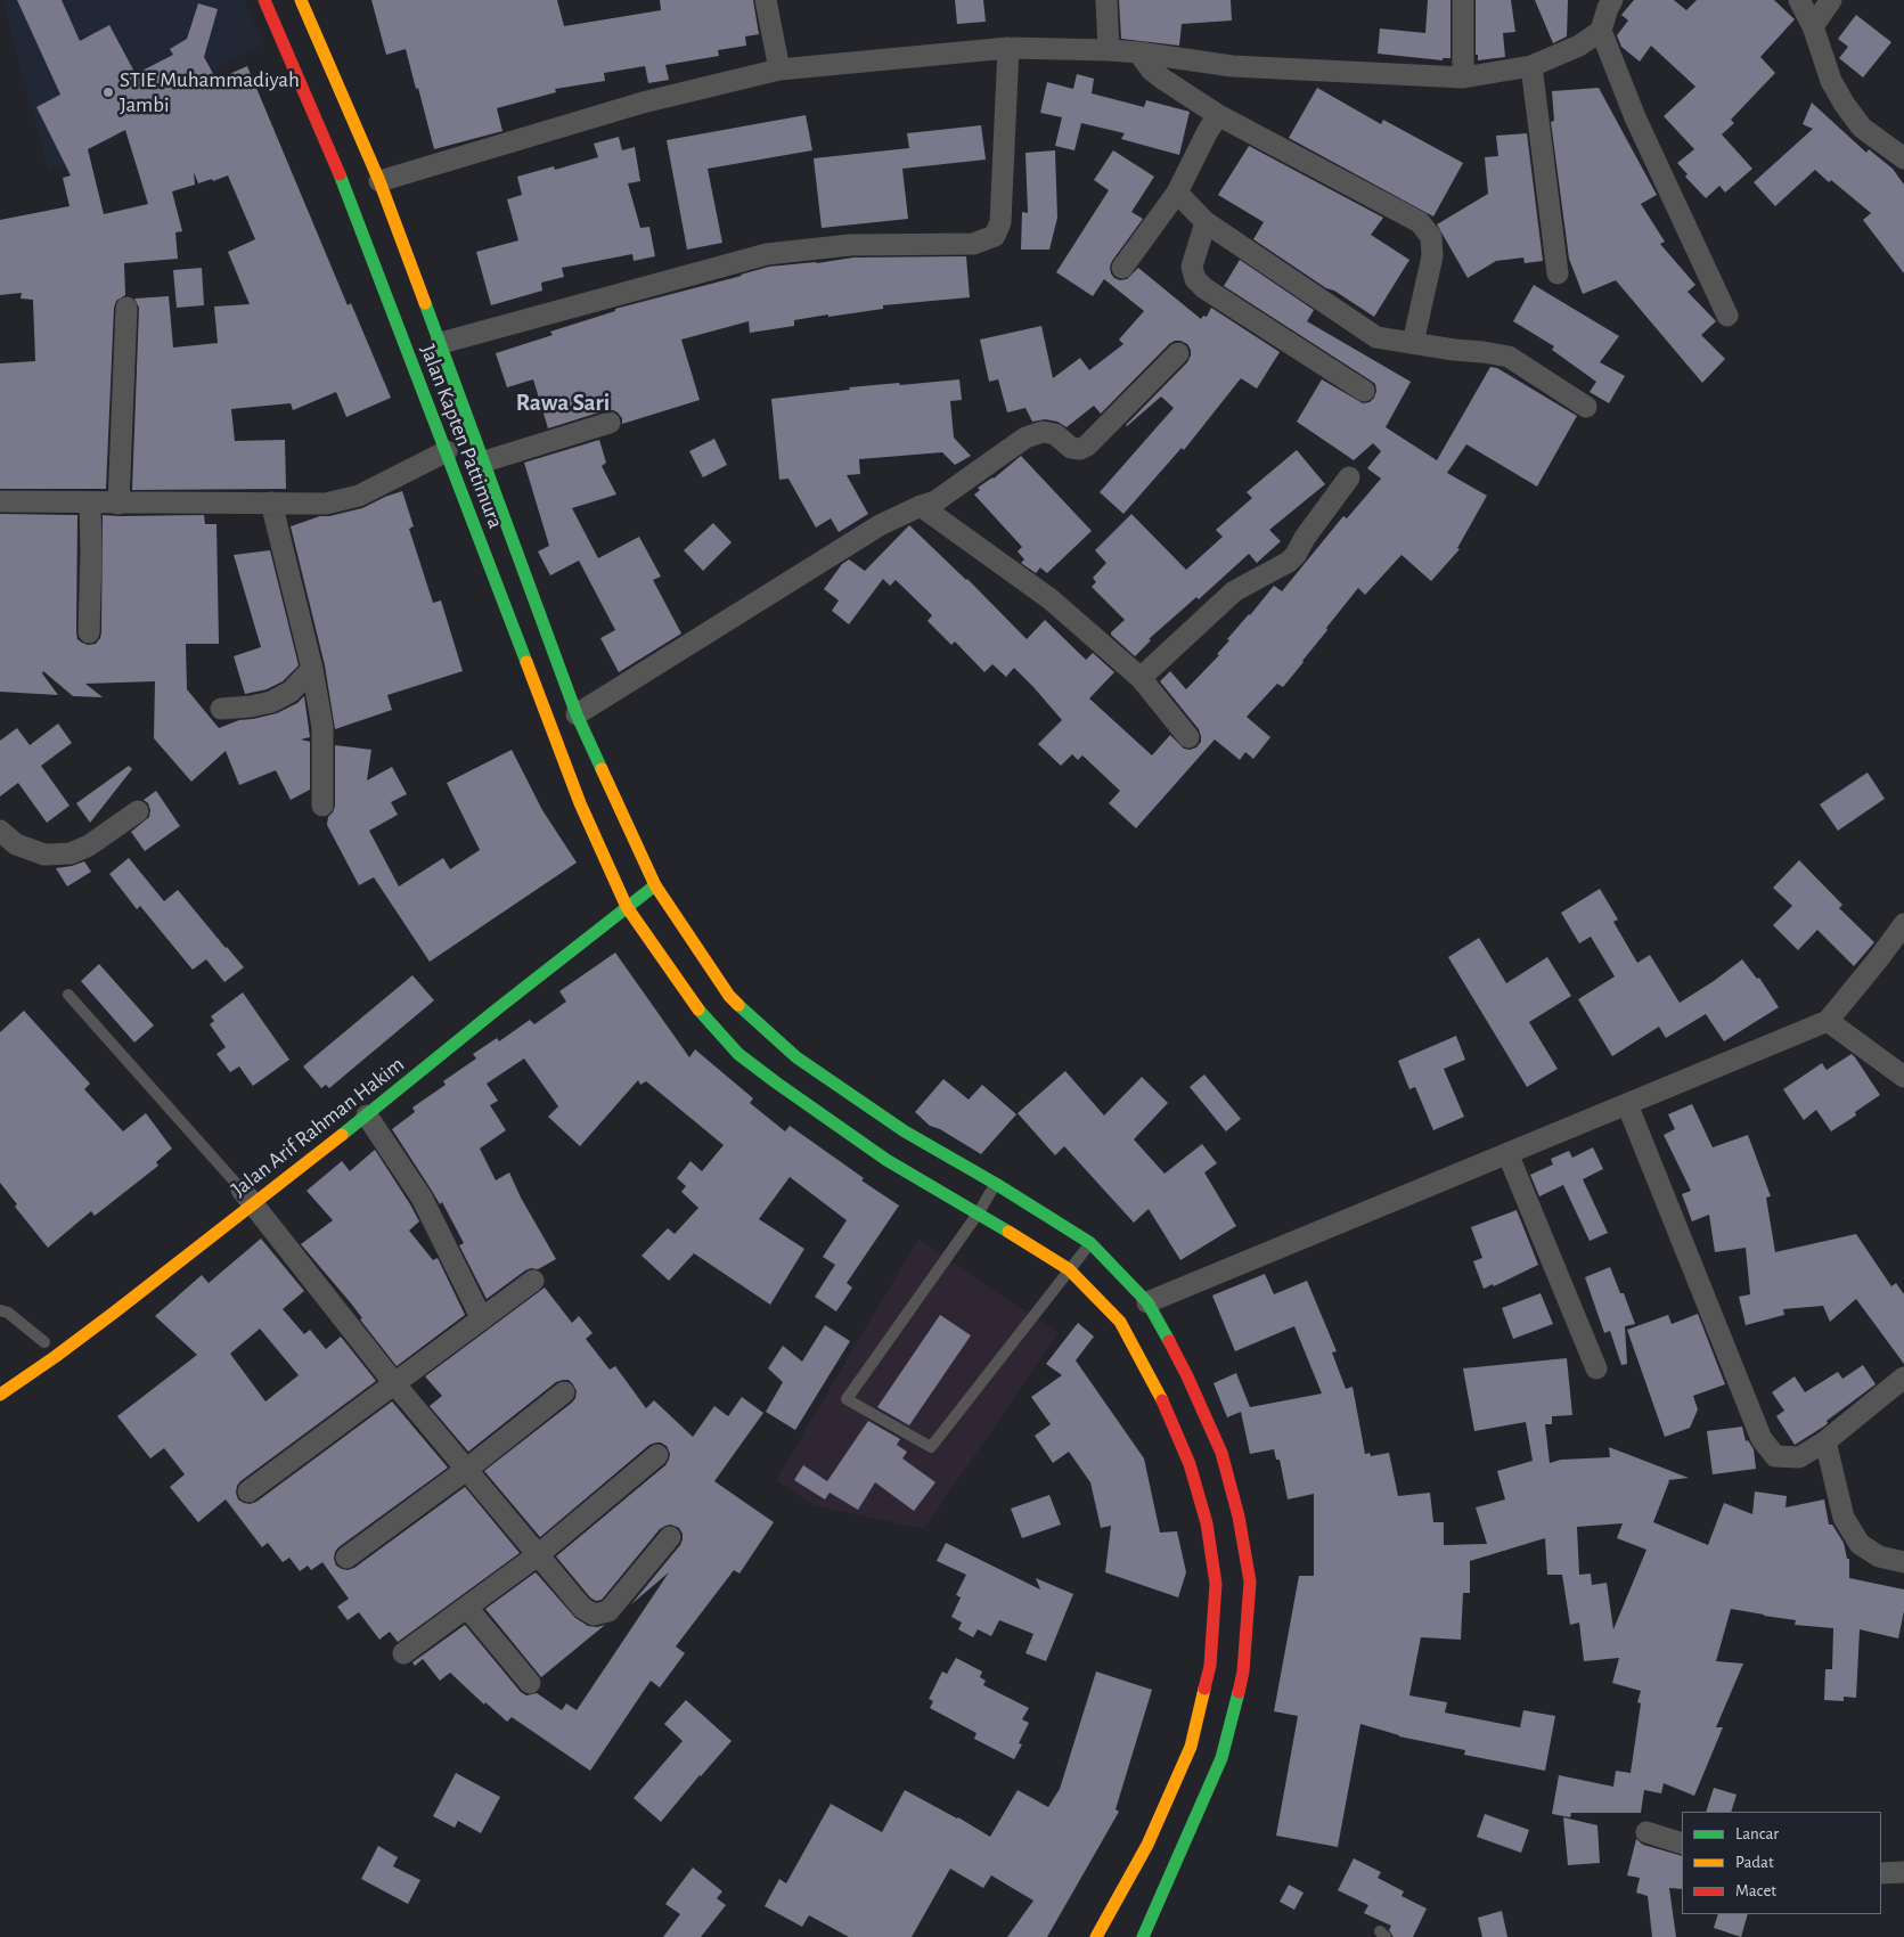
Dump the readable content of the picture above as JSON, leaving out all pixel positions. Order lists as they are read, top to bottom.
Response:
{
  "streets": {
    "main road": ["Jalan Kapten Pattimura", "Jalan Arif Rahman Hakim"]
  },
  "crossings": [
    ["Jalan Kapten Pattimura", "Jalan Arif Rahman Hakim"]
  ],
  "districts": ["Rawa Sari"],
  "places": ["STIE Muhammadiyah Jambi"],
  "legend": ["Lancar", "Padat", "Macet"]
}
